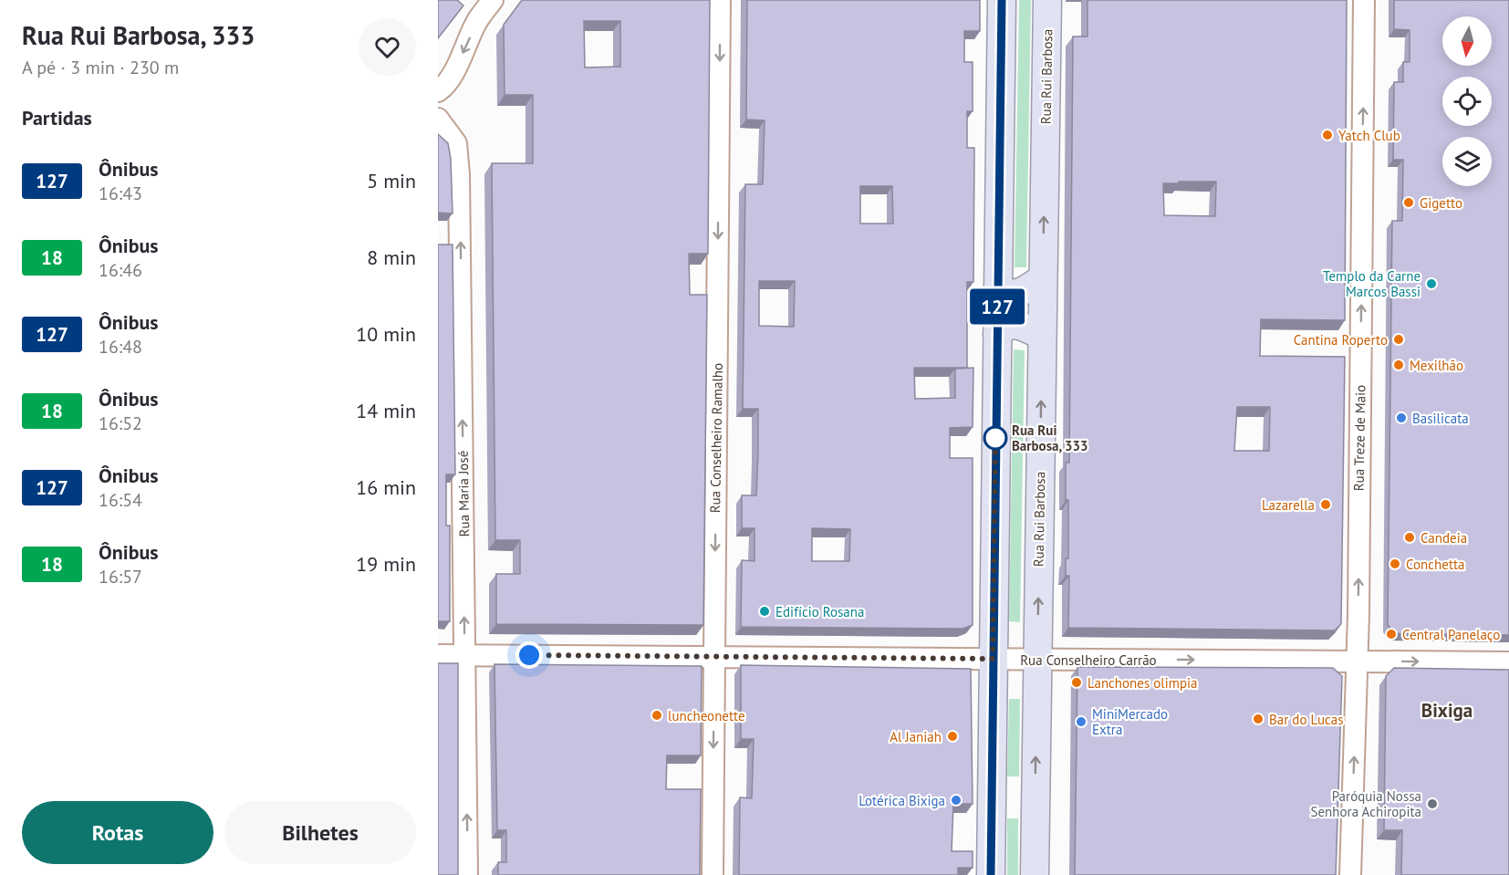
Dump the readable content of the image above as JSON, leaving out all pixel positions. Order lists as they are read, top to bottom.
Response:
{
  "streets": {
    "main road": ["Rua Rui Barbosa"],
    "street": [
      "Rua Conselheiro Ramalho",
      "Rua Treze de Maio",
      "Rua Maria José",
      "Rua Conselheiro Carrão"
    ]
  },
  "crossings": [
    ["Rua Rui Barbosa", "Rua Conselheiro Carrão"],
    ["Rua Conselheiro Ramalho", "Rua Conselheiro Carrão"],
    ["Rua Treze de Maio", "Rua Conselheiro Carrão"],
    ["Rua Maria José", "Rua Conselheiro Carrão"]
  ],
  "one_way": [
    "Rua Conselheiro Ramalho",
    "Rua Treze de Maio",
    "Rua Maria José",
    "Rua Conselheiro Carrão"
  ],
  "districts": ["Bixiga"],
  "places": [
    "Yatch Club",
    "Gigetto",
    "Templo da Carne Marcos Bassi",
    "Cantina Roperto",
    "Mexilhão",
    "Basilicata",
    "Rua Rui Barbosa, 333",
    "Lazarella",
    "Candeia",
    "Conchetta",
    "Edifício Rosana",
    "Central Panelaço",
    "Lanchones olimpia",
    "luncheonette",
    "Bar do Lucas",
    "MiniMercado Extra",
    "Al Janiah",
    "Lotérica Bixiga",
    "Paróquia Nossa Senhora Achiropita"
  ],
  "lines": ["bus line 127"],
  "north": "bottom",
  "page": {
    "heading": [
      ["Rua Rui Barbosa, 333", "A pé · 3 min · 230 m"],
      "Partidas"
    ],
    "on_map": "127",
    "list": [
      {
        "mark": "127",
        "name": "Ônibus",
        "note": "16:43",
        "value": "5 min"
      },
      {
        "mark": "18",
        "name": "Ônibus",
        "note": "16:46",
        "value": "8 min"
      },
      {
        "mark": "127",
        "name": "Ônibus",
        "note": "16:48",
        "value": "10 min"
      },
      {
        "mark": "18",
        "name": "Ônibus",
        "note": "16:52",
        "value": "14 min"
      },
      {
        "mark": "127",
        "name": "Ônibus",
        "note": "16:54",
        "value": "16 min"
      },
      {
        "mark": "18",
        "name": "Ônibus",
        "note": "16:57",
        "value": "19 min"
      }
    ],
    "buttons": ["Rotas", "Bilhetes"]
  }
}
